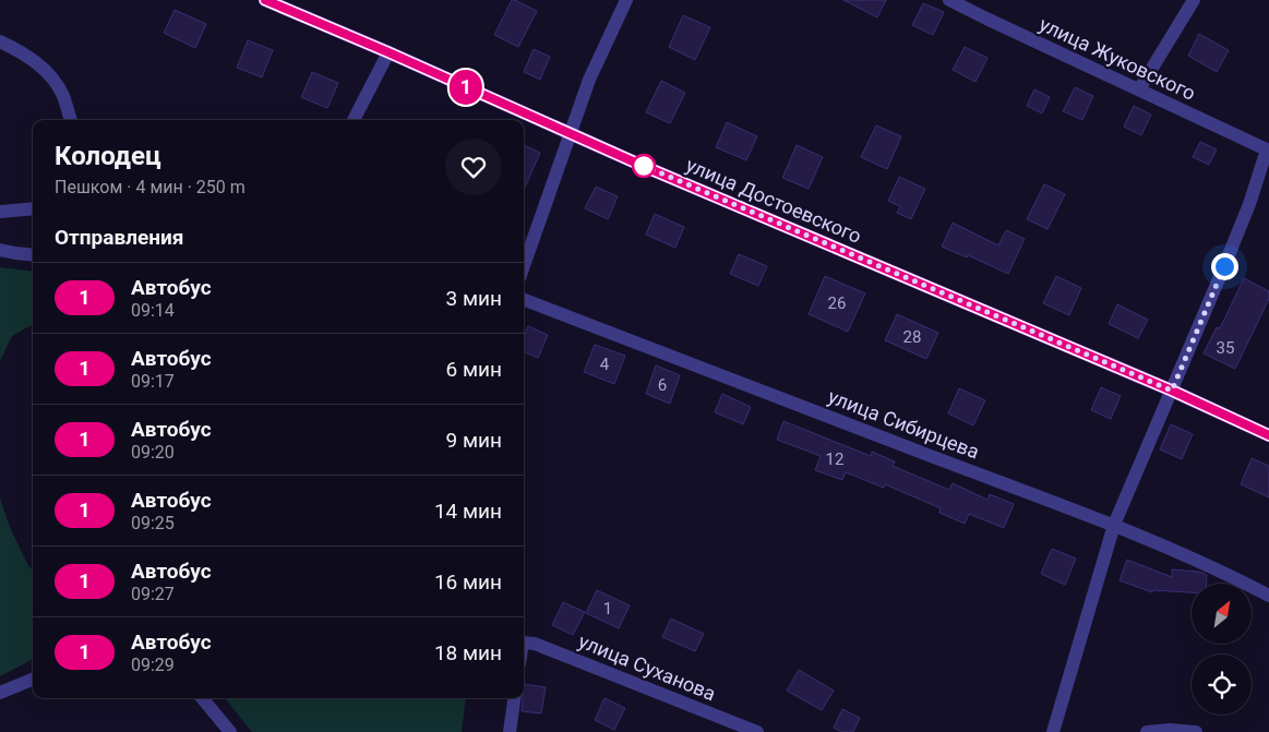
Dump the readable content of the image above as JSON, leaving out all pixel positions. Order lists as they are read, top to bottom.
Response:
{
  "streets": {
    "main road": ["улица Достоевского"],
    "street": ["улица Жуковского", "улица Сибирцева", "улица Суханова"]
  },
  "lines": ["bus line 1"],
  "house_numbers": [
    "26",
    "28",
    "35",
    "4",
    "6",
    "12",
    "1"
  ],
  "north": "top right",
  "page": {
    "on_map": "1",
    "heading": [
      ["Колодец", "Пешком · 4 мин · 250 m"],
      "Отправления"
    ],
    "list": [
      {
        "mark": "1",
        "name": "Автобус",
        "note": "09:14",
        "value": "3 мин"
      },
      {
        "mark": "1",
        "name": "Автобус",
        "note": "09:17",
        "value": "6 мин"
      },
      {
        "mark": "1",
        "name": "Автобус",
        "note": "09:20",
        "value": "9 мин"
      },
      {
        "mark": "1",
        "name": "Автобус",
        "note": "09:25",
        "value": "14 мин"
      },
      {
        "mark": "1",
        "name": "Автобус",
        "note": "09:27",
        "value": "16 мин"
      },
      {
        "mark": "1",
        "name": "Автобус",
        "note": "09:29",
        "value": "18 мин"
      }
    ]
  }
}
